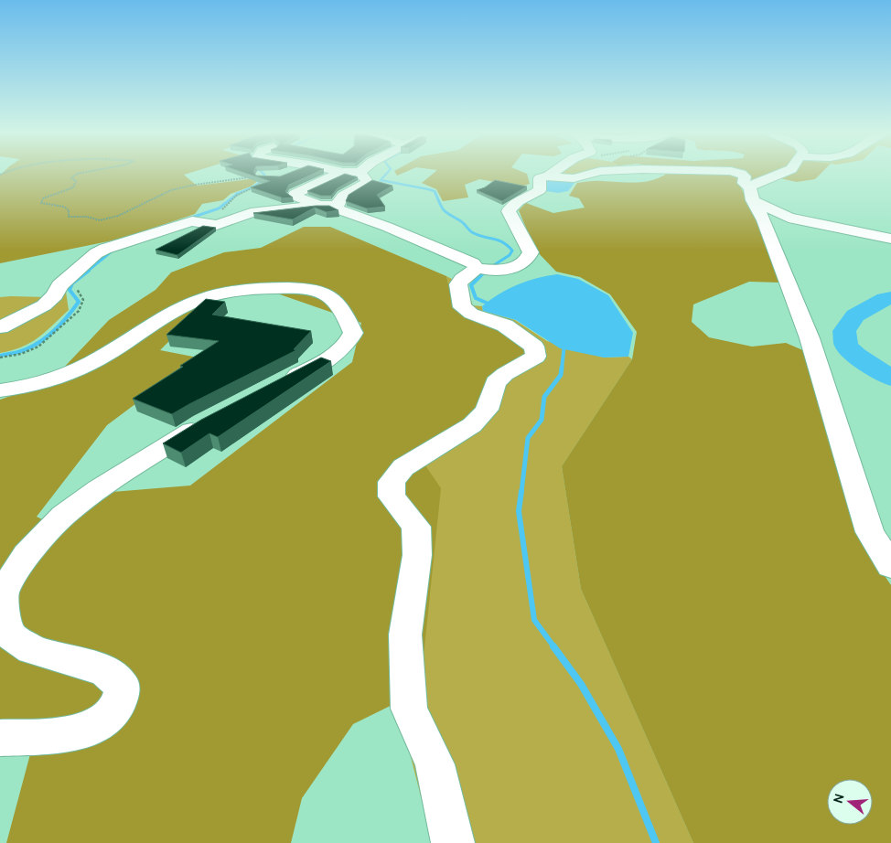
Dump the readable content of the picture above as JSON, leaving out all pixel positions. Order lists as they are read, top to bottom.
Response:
{
  "north": "left"
}
